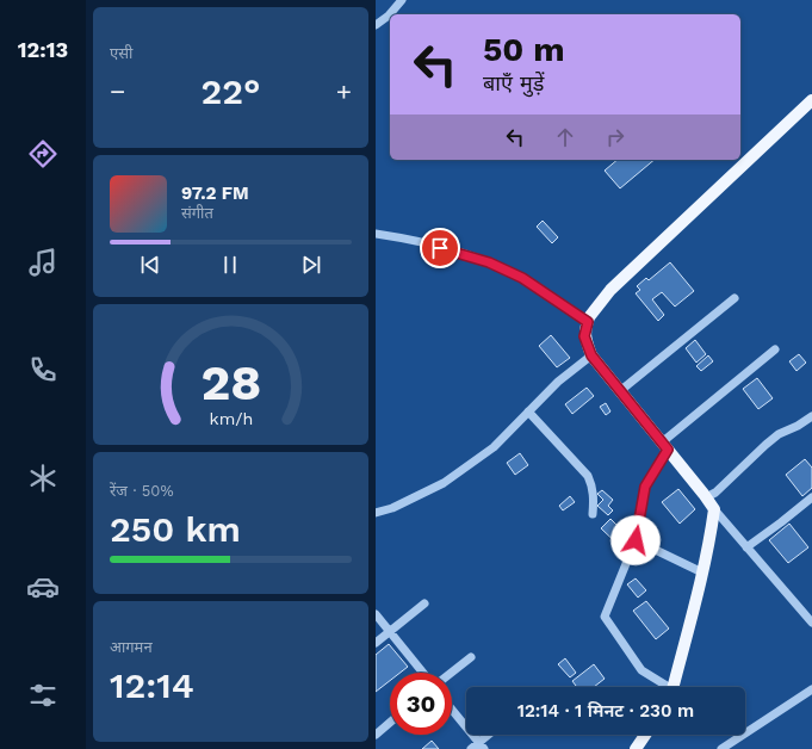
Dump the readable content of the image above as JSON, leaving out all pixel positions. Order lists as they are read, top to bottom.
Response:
{
  "page": {
    "tabs": "12:13",
    "tile": [
      "एसी",
      ["रेंज · 50%", "250 km"],
      ["आगमन", "12:14"]
    ],
    "turn": ["50 m", "बाएँ मुड़ें"],
    "heat": ["−", "22°", "+"],
    "song": ["97.2 FM", "संगीत"],
    "limit": "30",
    "trip": "12:14 · 1 मिनट · 230 m",
    "gauge": ["28", "km/h"]
  }
}
